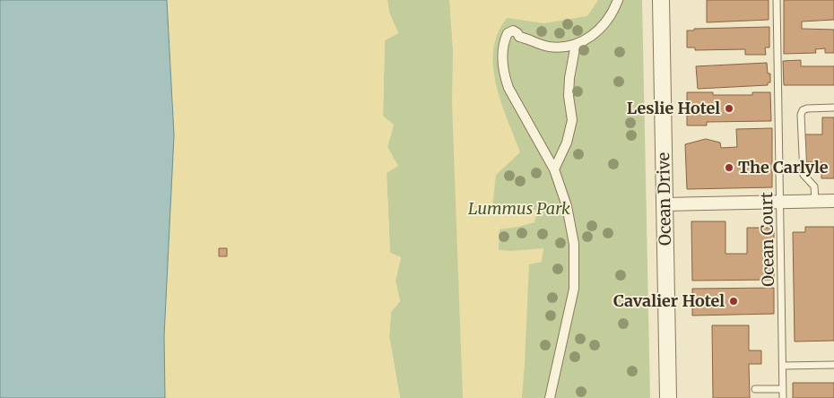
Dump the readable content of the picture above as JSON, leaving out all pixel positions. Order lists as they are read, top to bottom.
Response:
{
  "streets": {
    "street": ["Ocean Drive"],
    "lane": ["Ocean Court"]
  },
  "parks": ["Lummus Park"],
  "places": ["Leslie Hotel", "The Carlyle", "Cavalier Hotel"]
}
